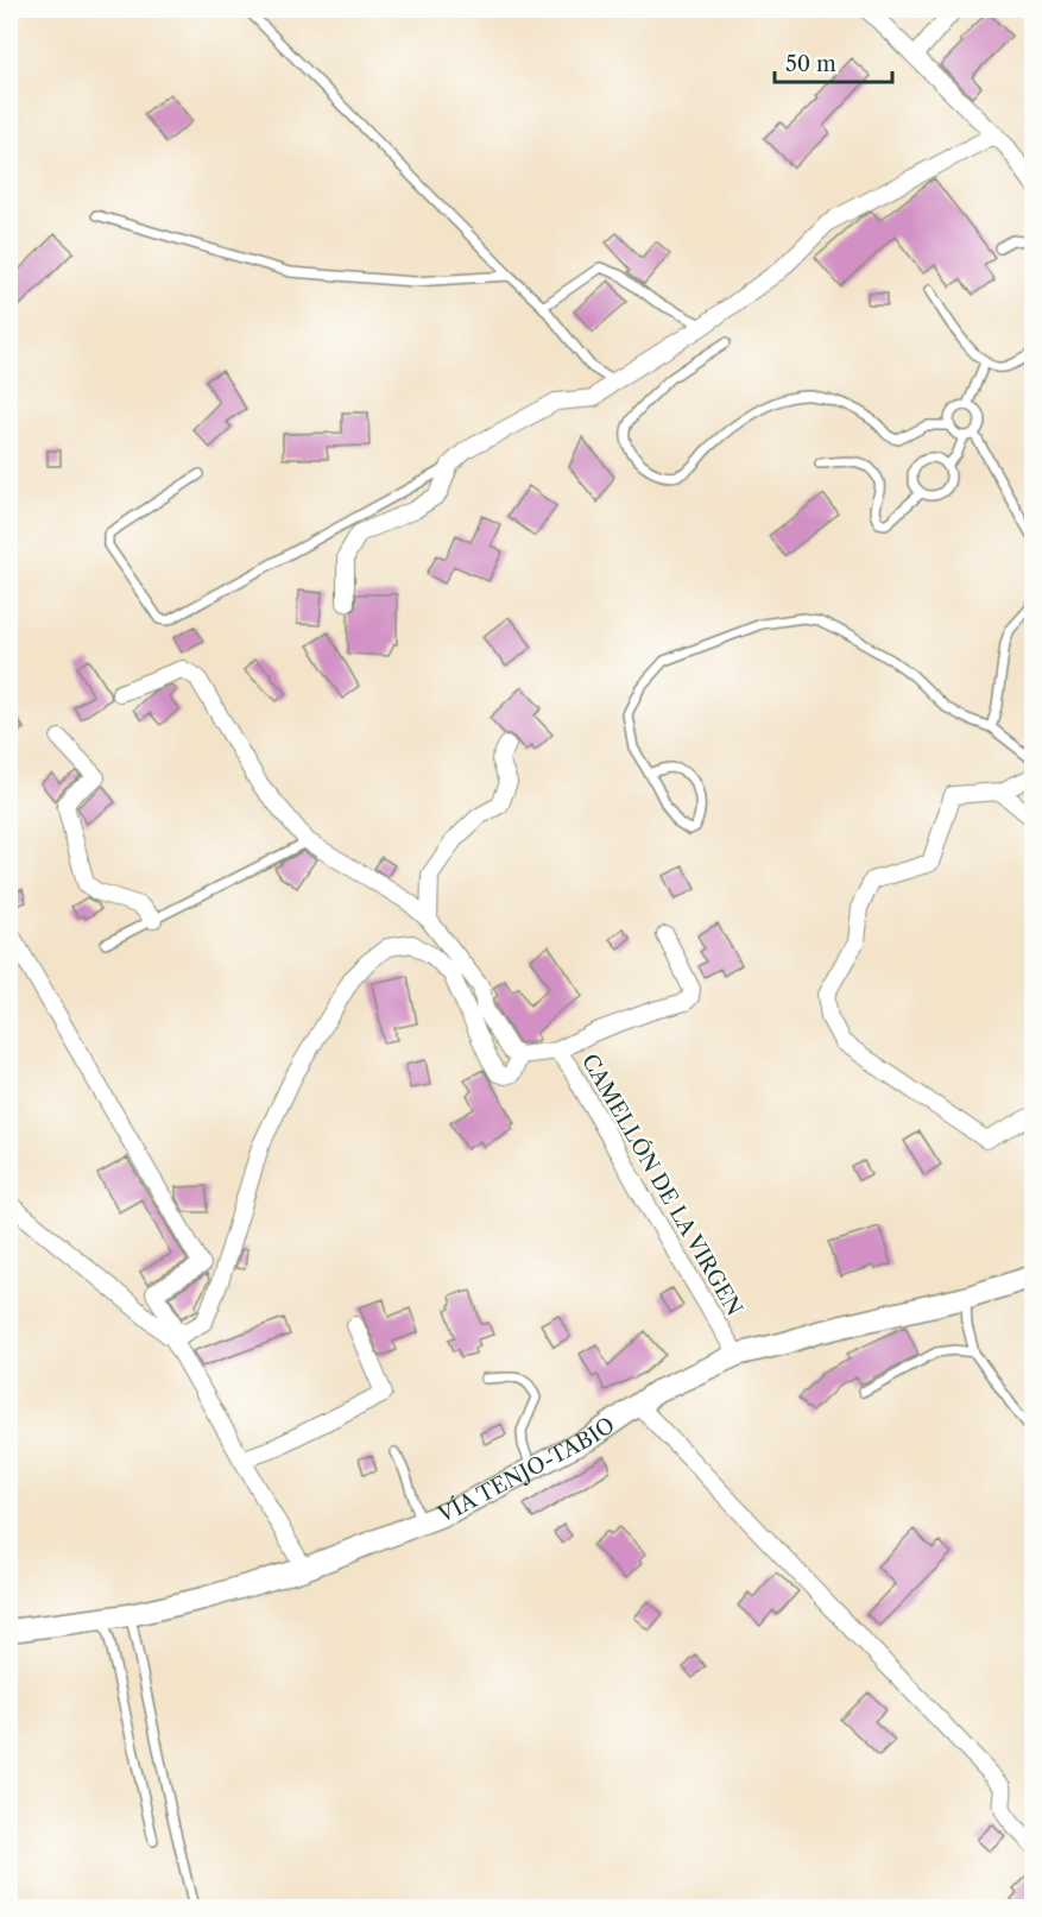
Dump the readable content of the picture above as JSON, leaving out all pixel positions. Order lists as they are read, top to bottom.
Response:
{
  "streets": {
    "main road": ["VÍA TENJO-TABIO"],
    "street": ["CAMELLÓN DE LA VIRGEN"]
  },
  "crossings": [
    ["CAMELLÓN DE LA VIRGEN", "VÍA TENJO-TABIO"]
  ],
  "scale_bar": "50 m"
}
